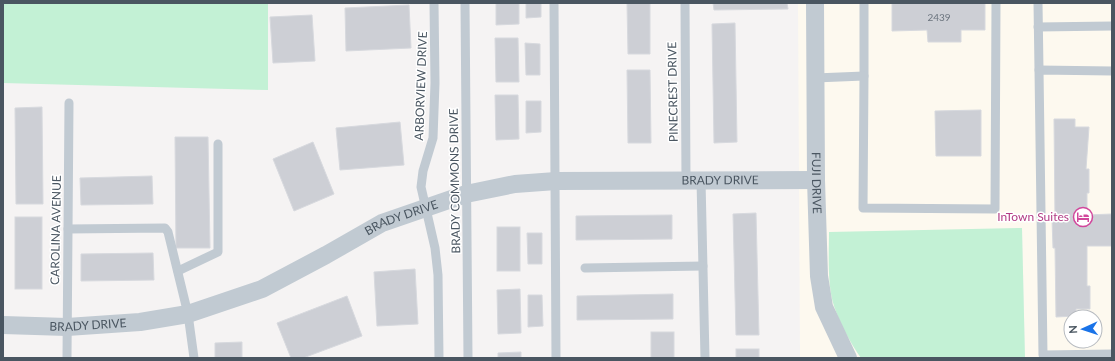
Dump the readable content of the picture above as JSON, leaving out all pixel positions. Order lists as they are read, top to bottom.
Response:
{
  "streets": {
    "street": ["BRADY DRIVE", "FUJI DRIVE"],
    "lane": [
      "ARBORVIEW DRIVE",
      "PINECREST DRIVE",
      "BRADY COMMONS DRIVE",
      "CAROLINA AVENUE"
    ]
  },
  "crossings": [
    ["ARBORVIEW DRIVE", "BRADY DRIVE"],
    ["PINECREST DRIVE", "BRADY DRIVE"],
    ["BRADY DRIVE", "BRADY COMMONS DRIVE"],
    ["BRADY DRIVE", "FUJI DRIVE"],
    ["BRADY DRIVE", "CAROLINA AVENUE"]
  ],
  "places": {
    "hotel": ["InTown Suites"]
  },
  "house_numbers": ["2439"],
  "north": "left"
}
